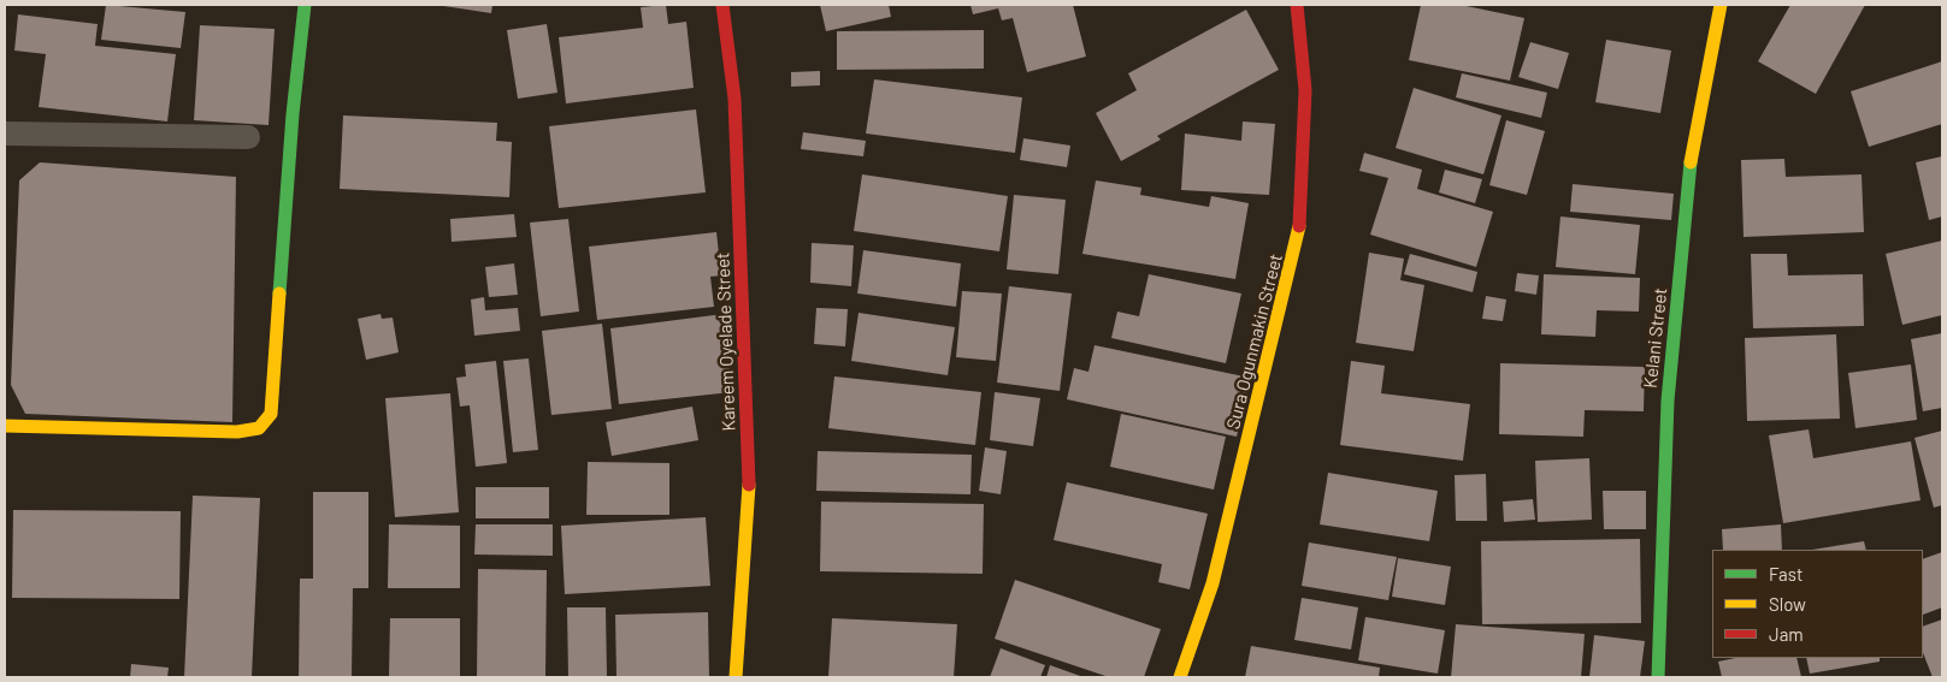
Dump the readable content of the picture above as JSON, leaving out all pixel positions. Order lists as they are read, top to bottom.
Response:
{
  "streets": {
    "street": ["Kelani Street", "Kareem Oyelade Street", "Sura Ogunmakin Street"]
  },
  "legend": ["Fast", "Slow", "Jam"]
}
